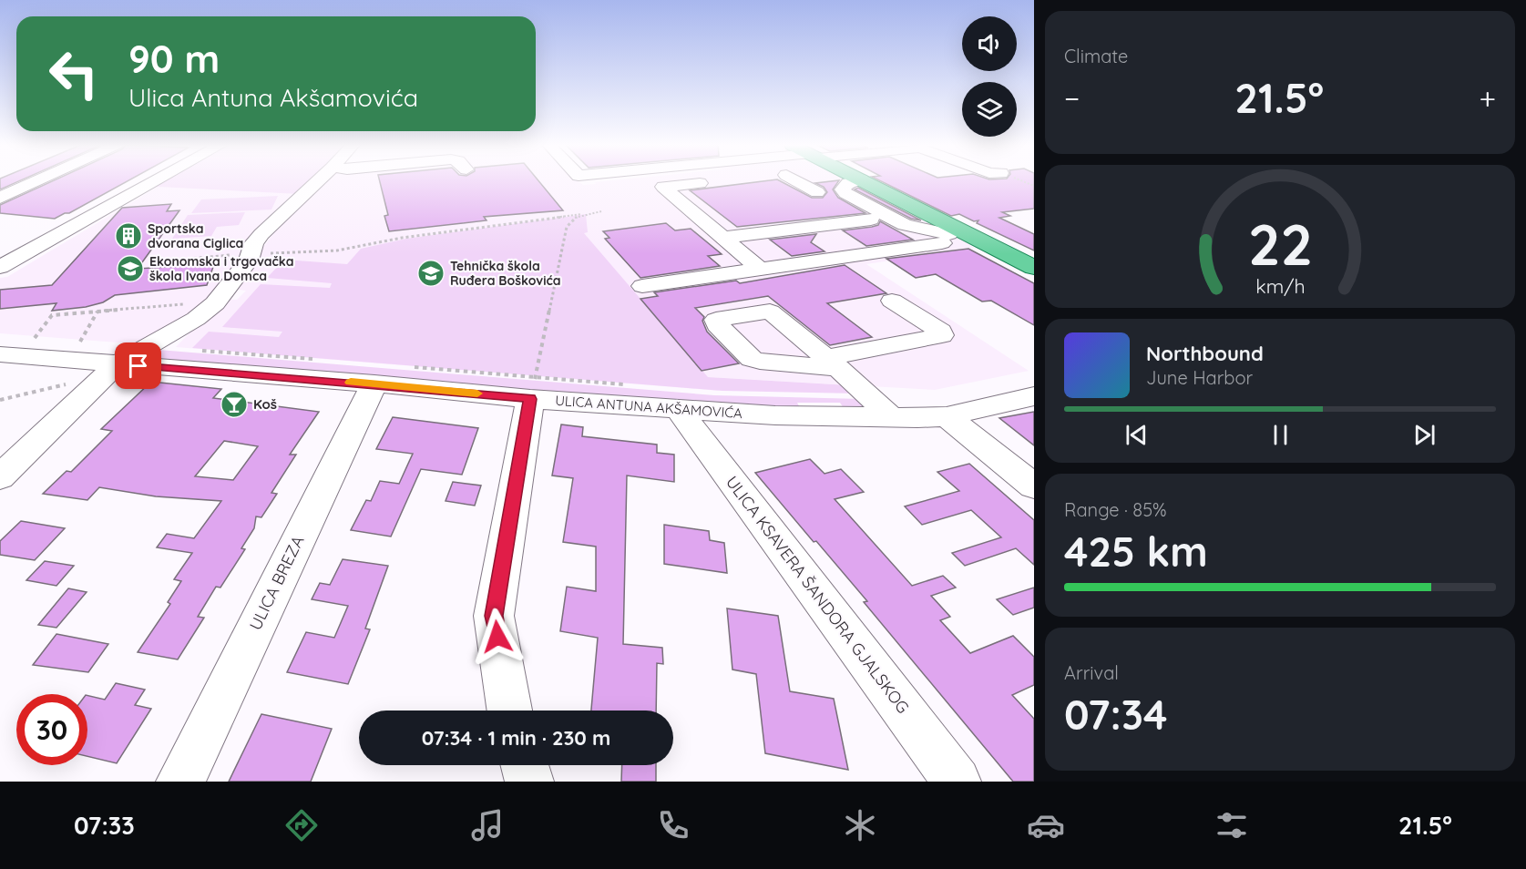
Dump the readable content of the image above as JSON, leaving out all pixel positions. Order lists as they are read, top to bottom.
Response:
{
  "streets": {
    "street": ["ULICA ANTUNA AKŠAMOVIĆA", "ULICA BREZA", "ULICA KSAVERA ŠANDORA GJALSKOG"]
  },
  "crossings": [
    ["ULICA ANTUNA AKŠAMOVIĆA", "ULICA BREZA"],
    ["ULICA ANTUNA AKŠAMOVIĆA", "ULICA KSAVERA ŠANDORA GJALSKOG"]
  ],
  "places": {
    "building": ["Sportska dvorana Ciglica"],
    "school or university": ["Ekonomska i trgovačka škola Ivana Domca", "Tehnička škola Ruđera Boškovića"],
    "bar": ["Koš"]
  },
  "page": {
    "tile": [
      "Climate",
      ["Range · 85%", "425 km"],
      ["Arrival", "07:34"]
    ],
    "turn": ["90 m", "Ulica Antuna Akšamovića"],
    "heat": ["−", "21.5°", "+"],
    "song": ["Northbound", "June Harbor"],
    "limit": "30",
    "trip": "07:34 · 1 min · 230 m",
    "tabs": ["07:33", "21.5°"],
    "gauge": ["22", "km/h"]
  }
}
